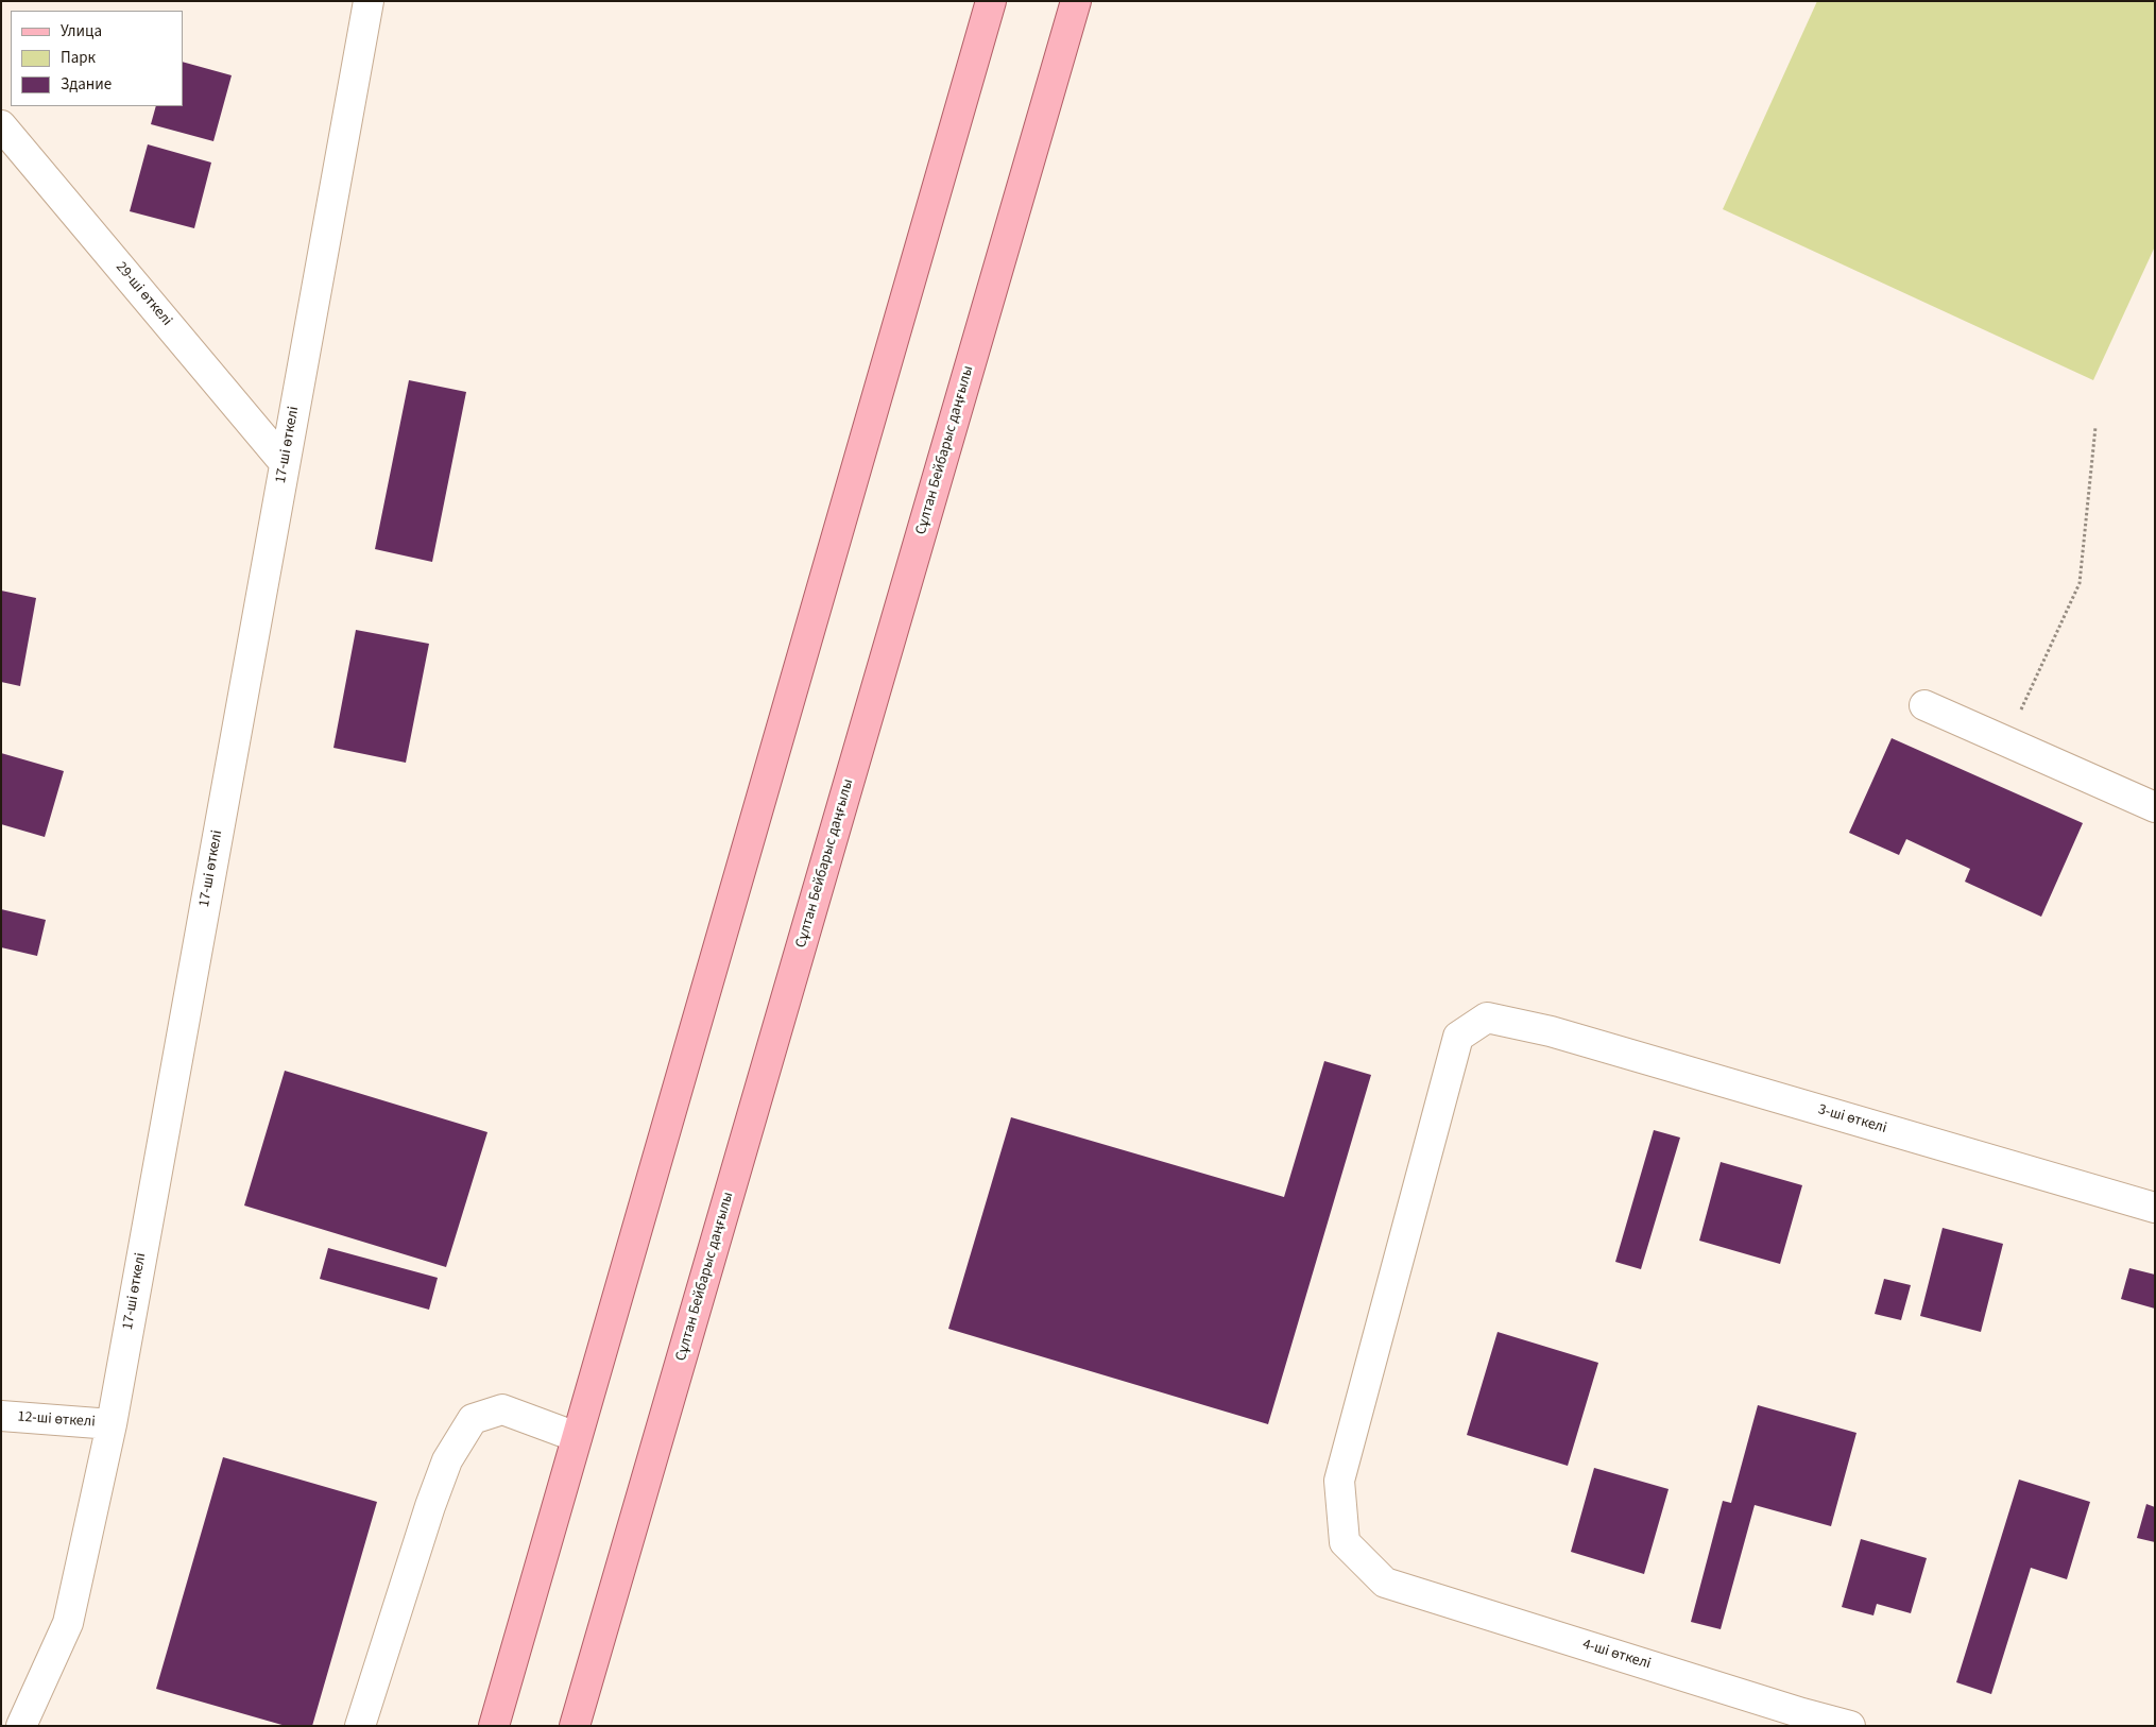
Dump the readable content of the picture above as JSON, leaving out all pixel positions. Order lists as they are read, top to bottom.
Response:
{
  "streets": {
    "main road": ["Сұлтан Бейбарыс даңғылы"],
    "street": [
      "29-ші өткелі",
      "17-ші өткелі",
      "3-ші өткелі",
      "12-ші өткелі",
      "4-ші өткелі"
    ]
  },
  "crossings": [
    ["29-ші өткелі", "17-ші өткелі"],
    ["17-ші өткелі", "12-ші өткелі"],
    ["3-ші өткелі", "4-ші өткелі"]
  ],
  "legend": ["Улица", "Парк", "Здание"]
}
